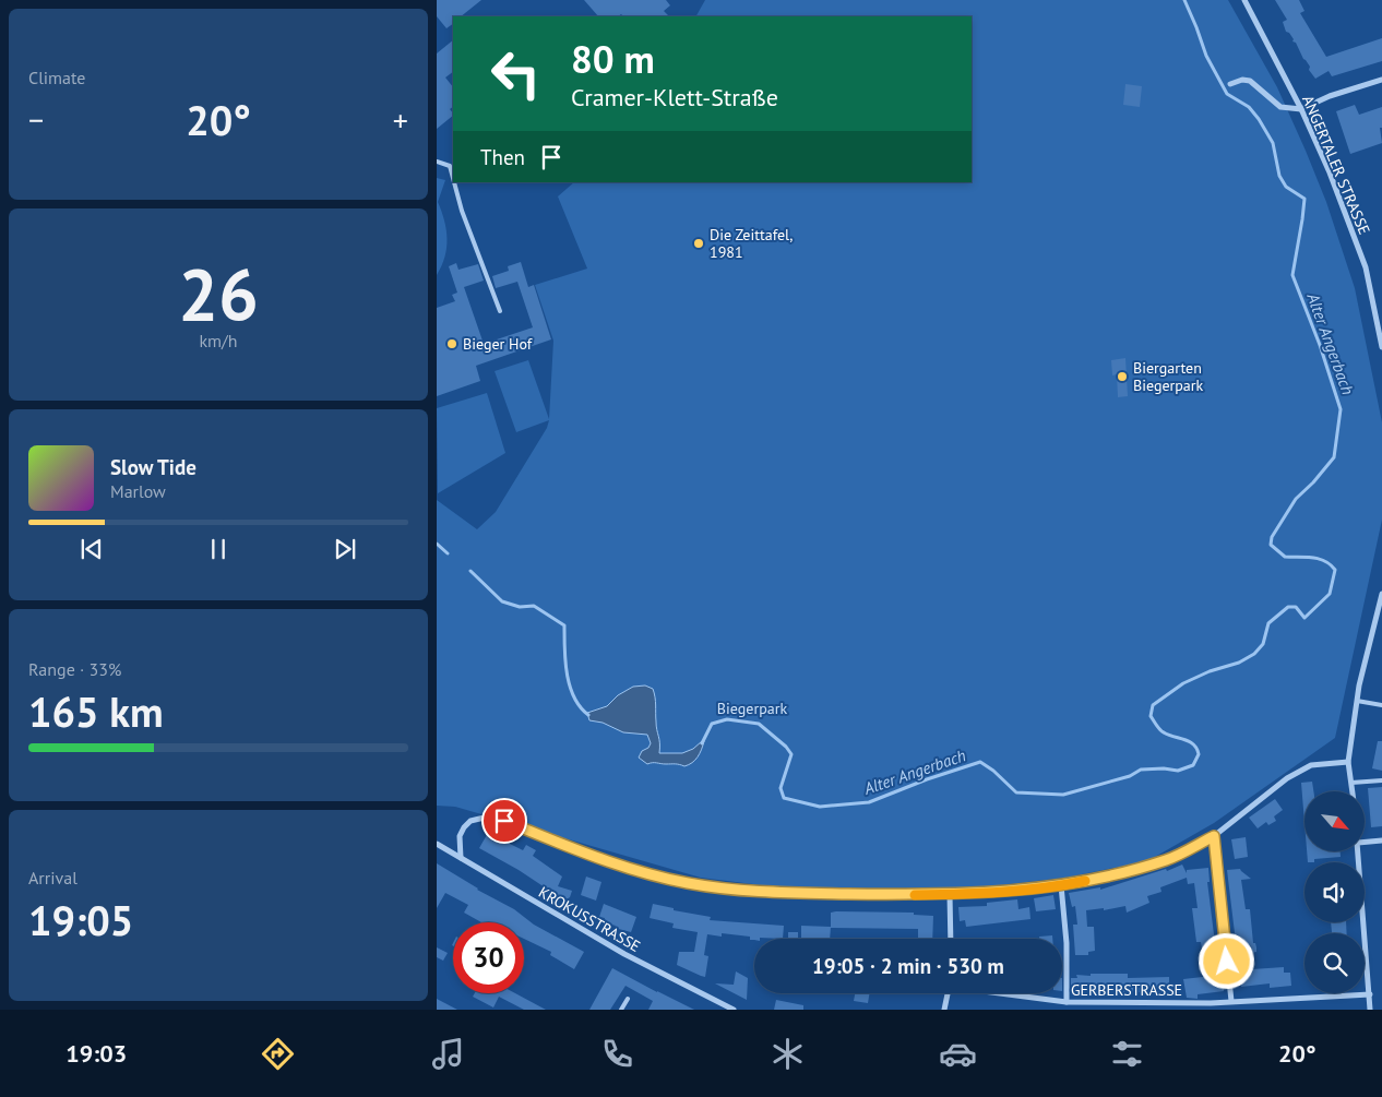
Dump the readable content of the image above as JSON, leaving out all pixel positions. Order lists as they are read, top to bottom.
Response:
{
  "streets": {
    "street": ["ANGERTALER STRASSE", "KROKUSSTRASSE", "GERBERSTRASSE"]
  },
  "water": ["Alter Angerbach"],
  "parks": ["Biegerpark"],
  "places": ["Die Zeittafel, 1981", "Bieger Hof", "Biergarten Biegerpark"],
  "north": "bottom right",
  "page": {
    "tile": [
      "Climate",
      ["26", "km/h"],
      ["Range · 33%", "165 km"],
      ["Arrival", "19:05"]
    ],
    "turn": ["80 m", "Cramer-Klett-Straße"],
    "heat": ["−", "20°", "+"],
    "then": "Then",
    "song": ["Slow Tide", "Marlow"],
    "limit": "30",
    "trip": "19:05 · 2 min · 530 m",
    "tabs": ["19:03", "20°"]
  }
}
